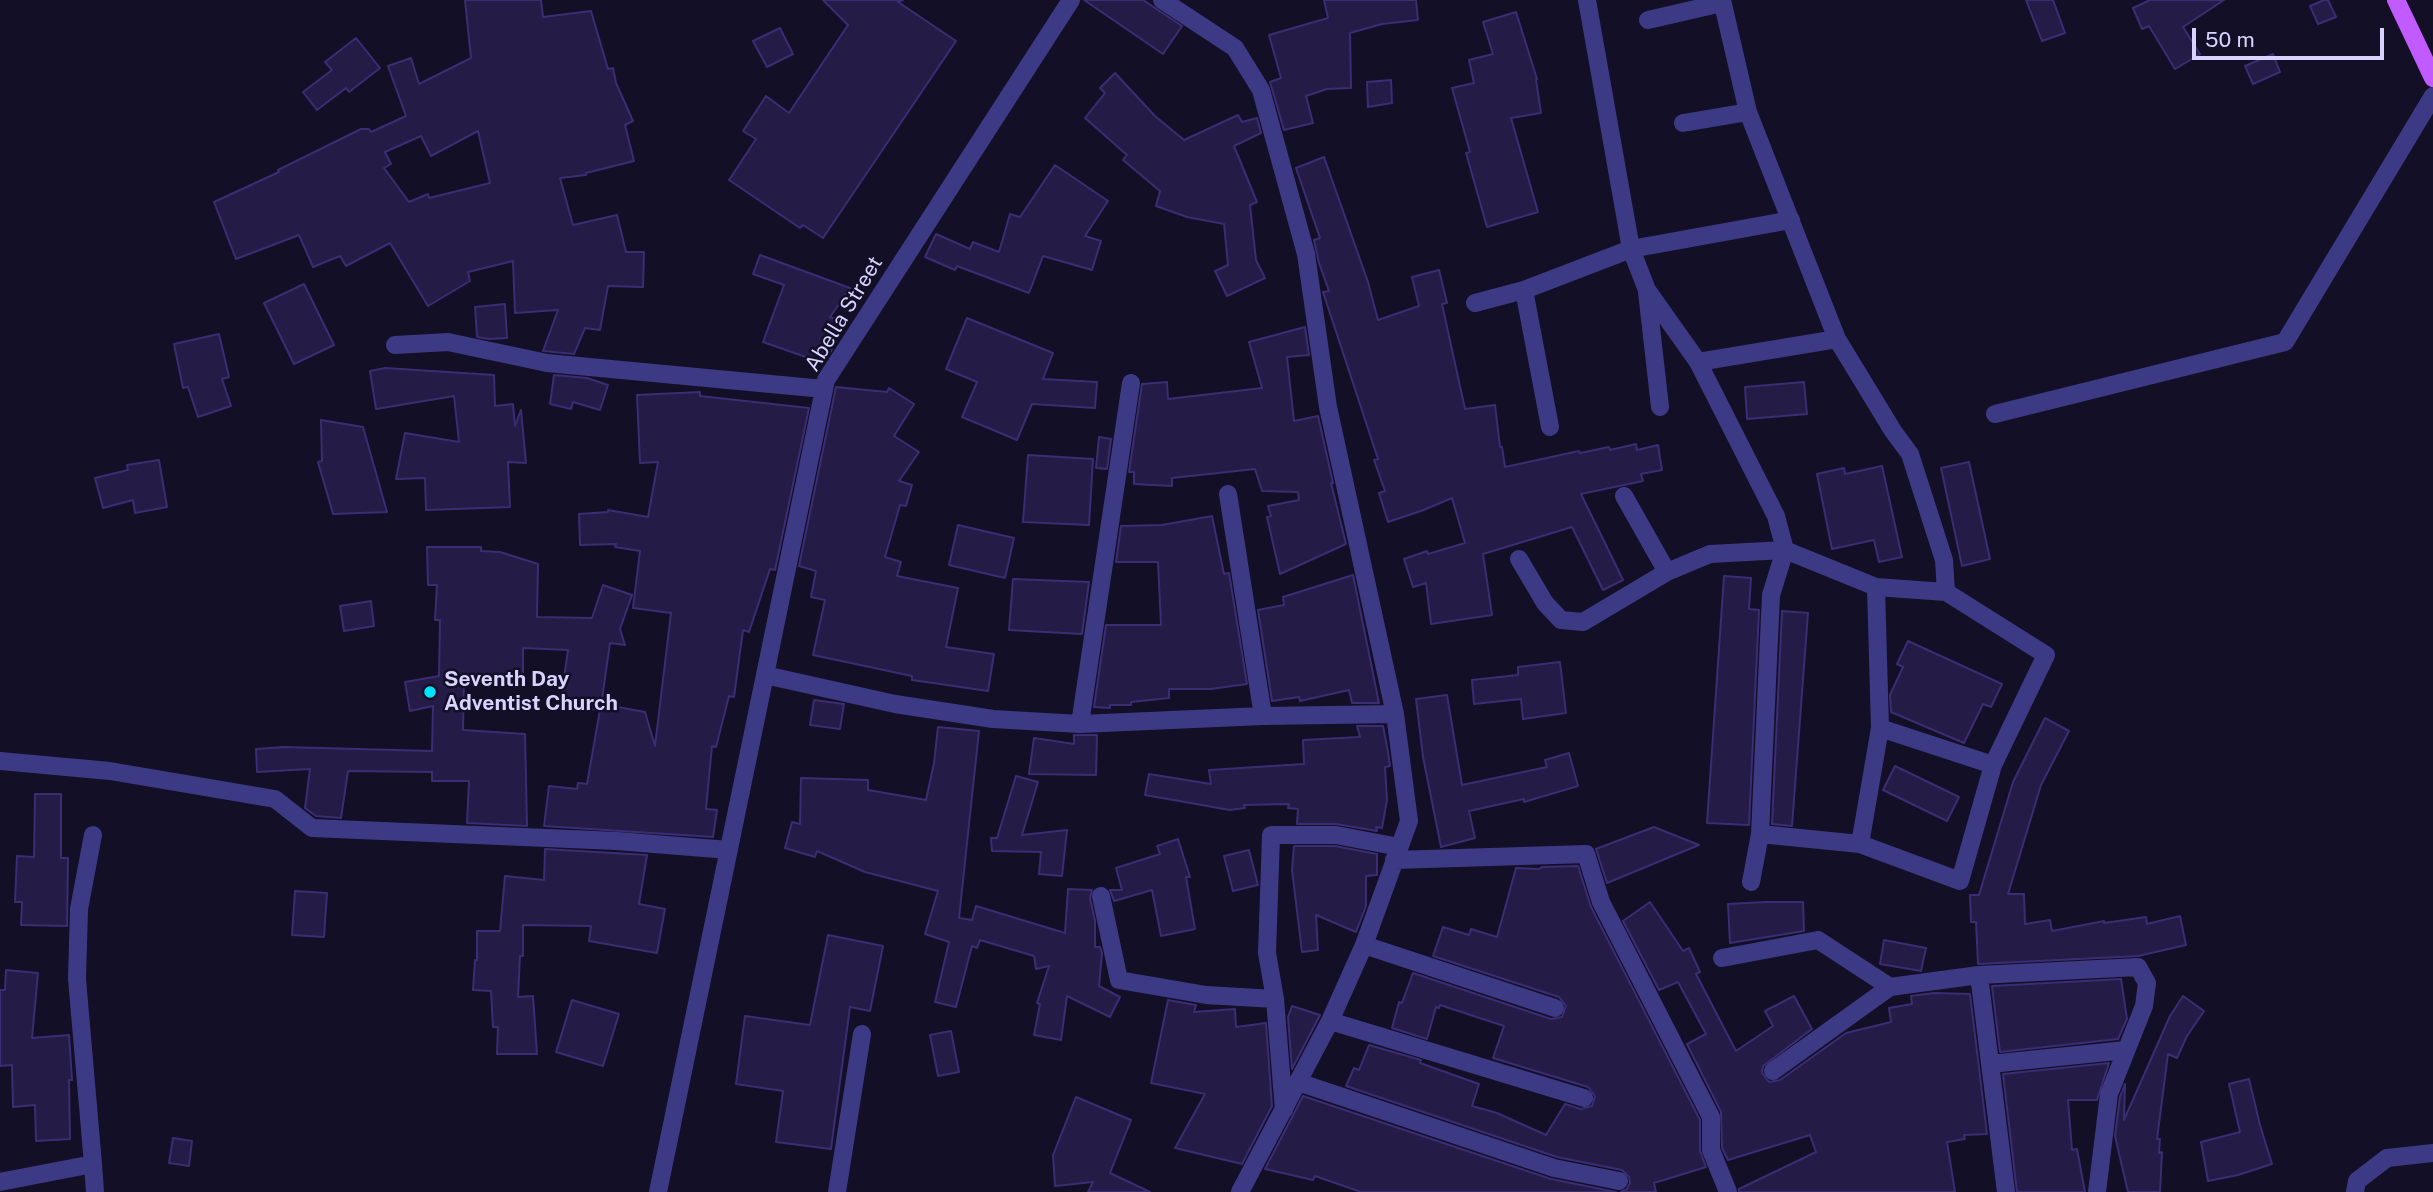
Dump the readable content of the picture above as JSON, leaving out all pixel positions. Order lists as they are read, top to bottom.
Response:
{
  "streets": {
    "street": ["Abella Street"]
  },
  "places": ["Seventh Day Adventist Church"],
  "scale_bar": "50 m"
}
